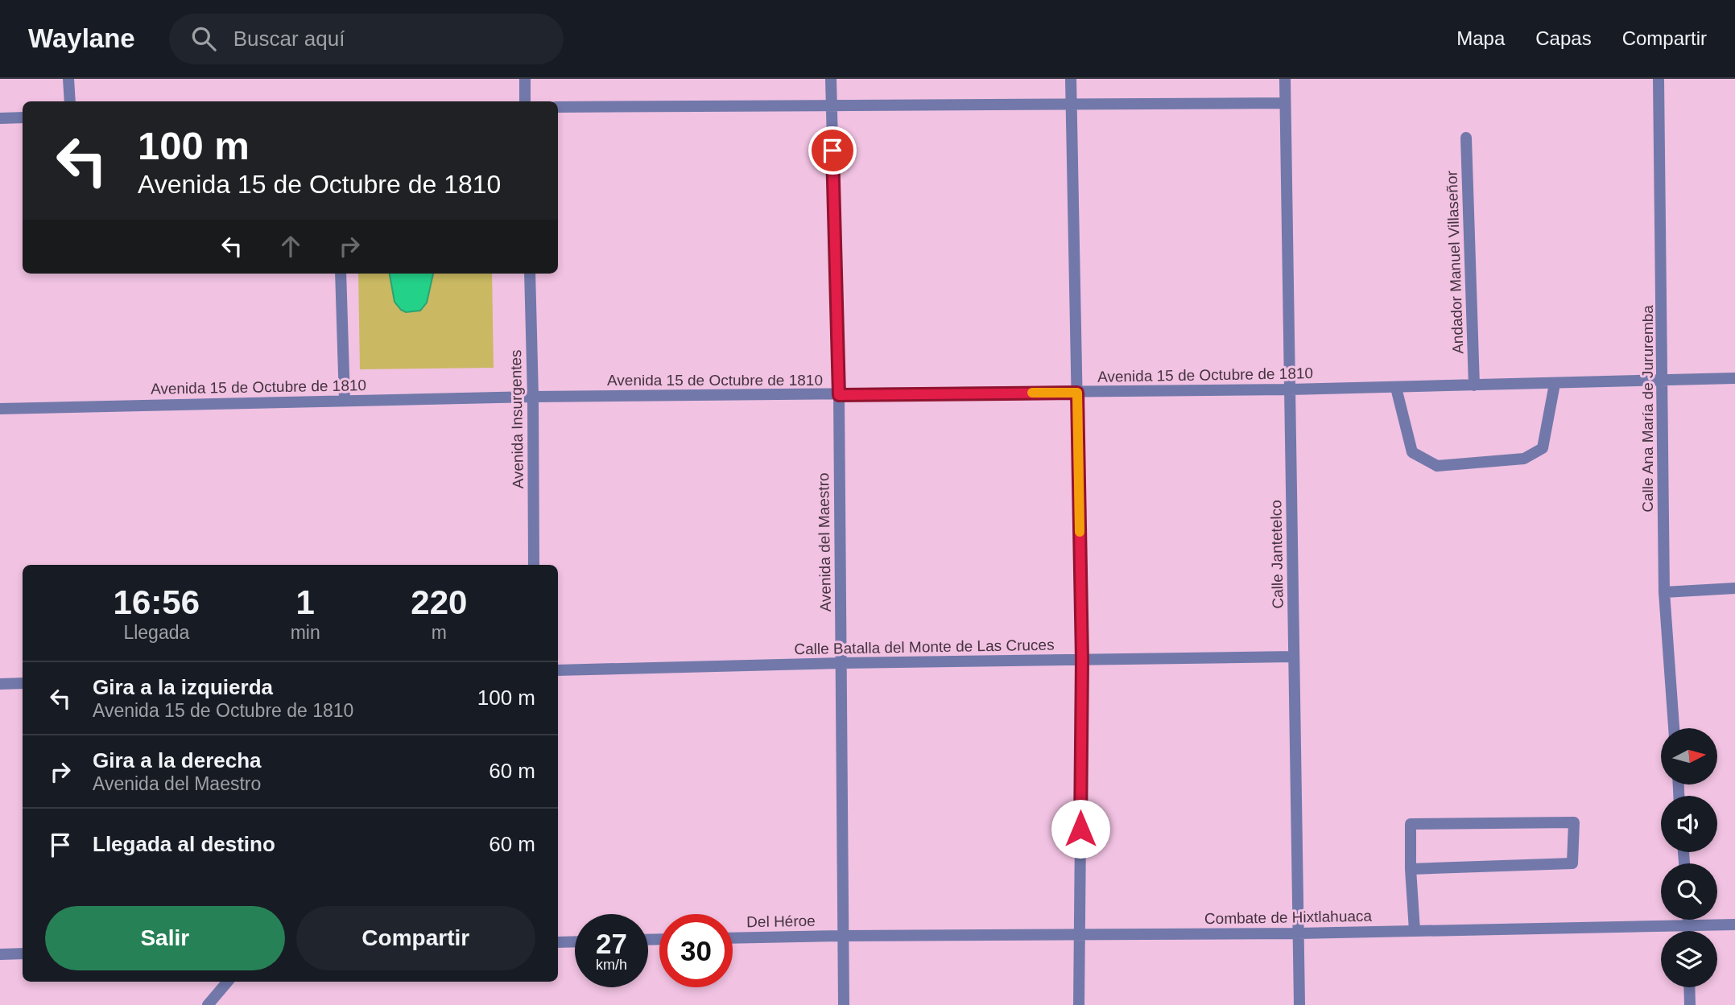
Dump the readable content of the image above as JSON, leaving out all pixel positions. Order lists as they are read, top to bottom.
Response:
{
  "streets": {
    "street": [
      "Andador Manuel Villaseñor",
      "Avenida 15 de Octubre de 1810",
      "Calle Ana María de Jururemba",
      "Avenida Insurgentes",
      "Avenida del Maestro",
      "Calle Jantetelco",
      "Calle Batalla del Monte de Las Cruces",
      "Combate de Hixtlahuaca",
      "Del Héroe"
    ]
  },
  "crossings": [
    ["Andador Manuel Villaseñor", "Avenida 15 de Octubre de 1810"],
    ["Avenida 15 de Octubre de 1810", "Calle Ana María de Jururemba"],
    ["Avenida 15 de Octubre de 1810", "Avenida Insurgentes"],
    ["Avenida 15 de Octubre de 1810", "Avenida del Maestro"],
    ["Avenida 15 de Octubre de 1810", "Calle Jantetelco"],
    ["Avenida del Maestro", "Calle Batalla del Monte de Las Cruces"],
    ["Avenida del Maestro", "Combate de Hixtlahuaca"],
    ["Avenida del Maestro", "Del Héroe"],
    ["Calle Jantetelco", "Calle Batalla del Monte de Las Cruces"],
    ["Calle Jantetelco", "Combate de Hixtlahuaca"],
    ["Combate de Hixtlahuaca", "Del Héroe"]
  ],
  "north": "right",
  "page": {
    "header": "Waylane",
    "search": "Buscar aquí",
    "nav": ["Mapa", "Capas", "Compartir"],
    "turn": ["100 m", "Avenida 15 de Octubre de 1810"],
    "eta": [
      "16:56",
      "Llegada",
      "1",
      "min",
      "220",
      "m"
    ],
    "list": [
      {
        "name": "Gira a la izquierda",
        "note": "Avenida 15 de Octubre de 1810",
        "value": "100 m"
      },
      {
        "name": "Gira a la derecha",
        "note": "Avenida del Maestro",
        "value": "60 m"
      },
      {
        "name": "Llegada al destino",
        "value": "60 m"
      }
    ],
    "buttons": ["Salir", "Compartir"],
    "speed": "27 km/h",
    "limit": "30"
  }
}
